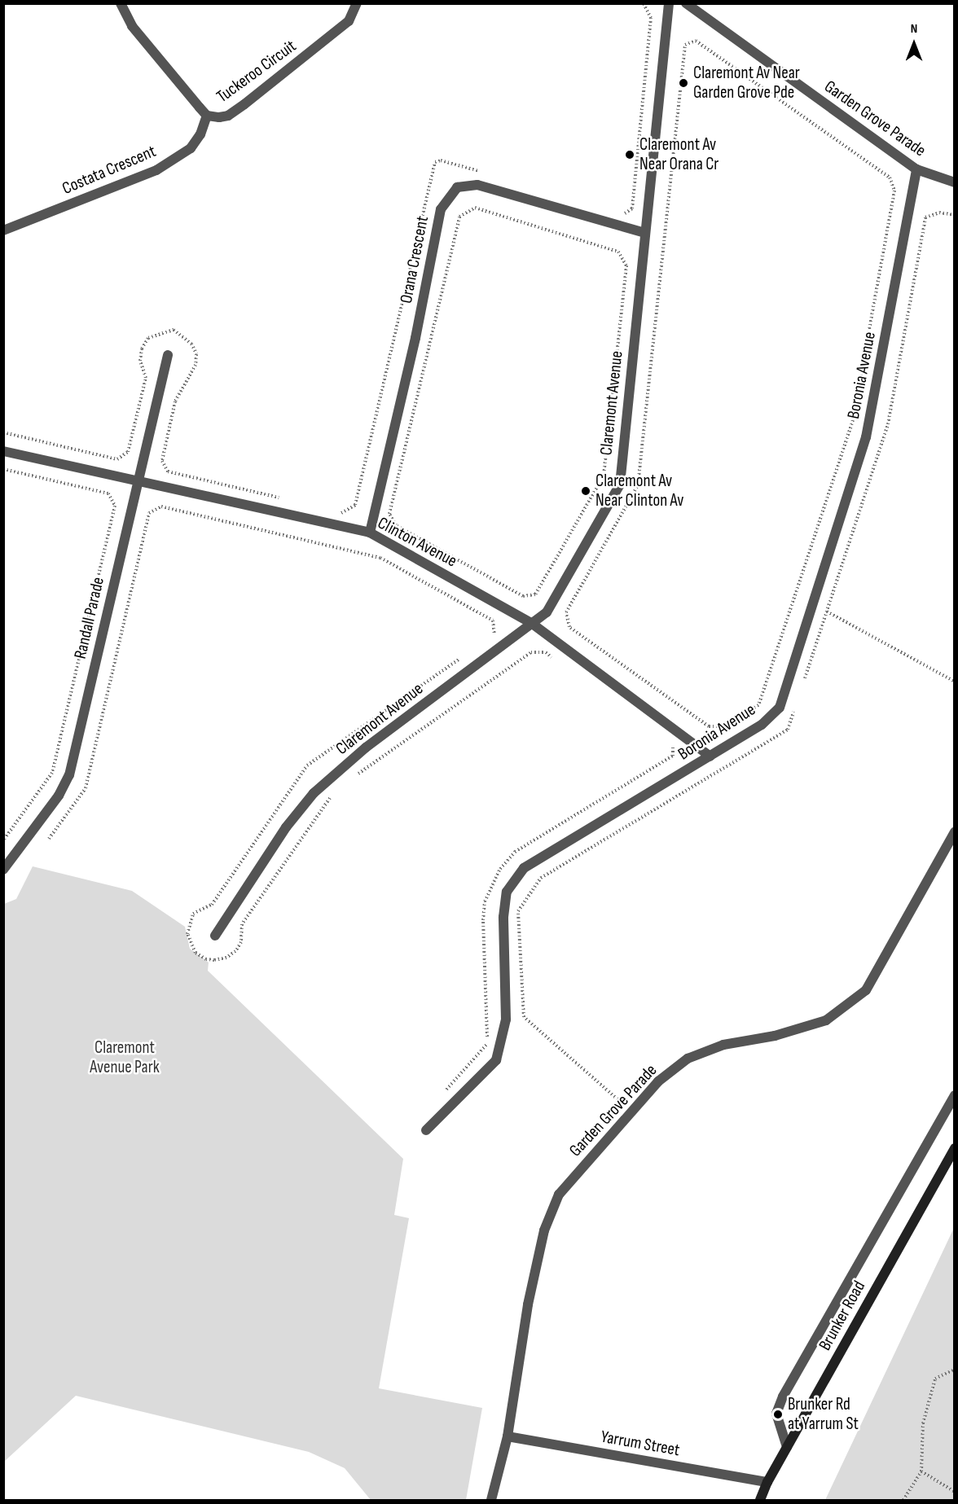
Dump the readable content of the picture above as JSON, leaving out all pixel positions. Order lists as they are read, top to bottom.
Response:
{
  "streets": {
    "main road": ["Brunker Road"],
    "street": [
      "Tuckeroo Circuit",
      "Garden Grove Parade",
      "Costata Crescent",
      "Orana Crescent",
      "Boronia Avenue",
      "Claremont Avenue",
      "Clinton Avenue",
      "Randall Parade",
      "Yarrum Street"
    ]
  },
  "crossings": [
    ["Tuckeroo Circuit", "Costata Crescent"],
    ["Garden Grove Parade", "Boronia Avenue"],
    ["Garden Grove Parade", "Yarrum Street"],
    ["Orana Crescent", "Claremont Avenue"],
    ["Orana Crescent", "Clinton Avenue"],
    ["Boronia Avenue", "Clinton Avenue"],
    ["Claremont Avenue", "Clinton Avenue"],
    ["Clinton Avenue", "Randall Parade"],
    ["Brunker Road", "Yarrum Street"]
  ],
  "parks": ["Claremont Avenue Park"],
  "places": [
    "Claremont Av Near Garden Grove Pde",
    "Claremont Av Near Orana Cr",
    "Claremont Av Near Clinton Av",
    "Brunker Rd at Yarrum St"
  ],
  "north": "top"
}
